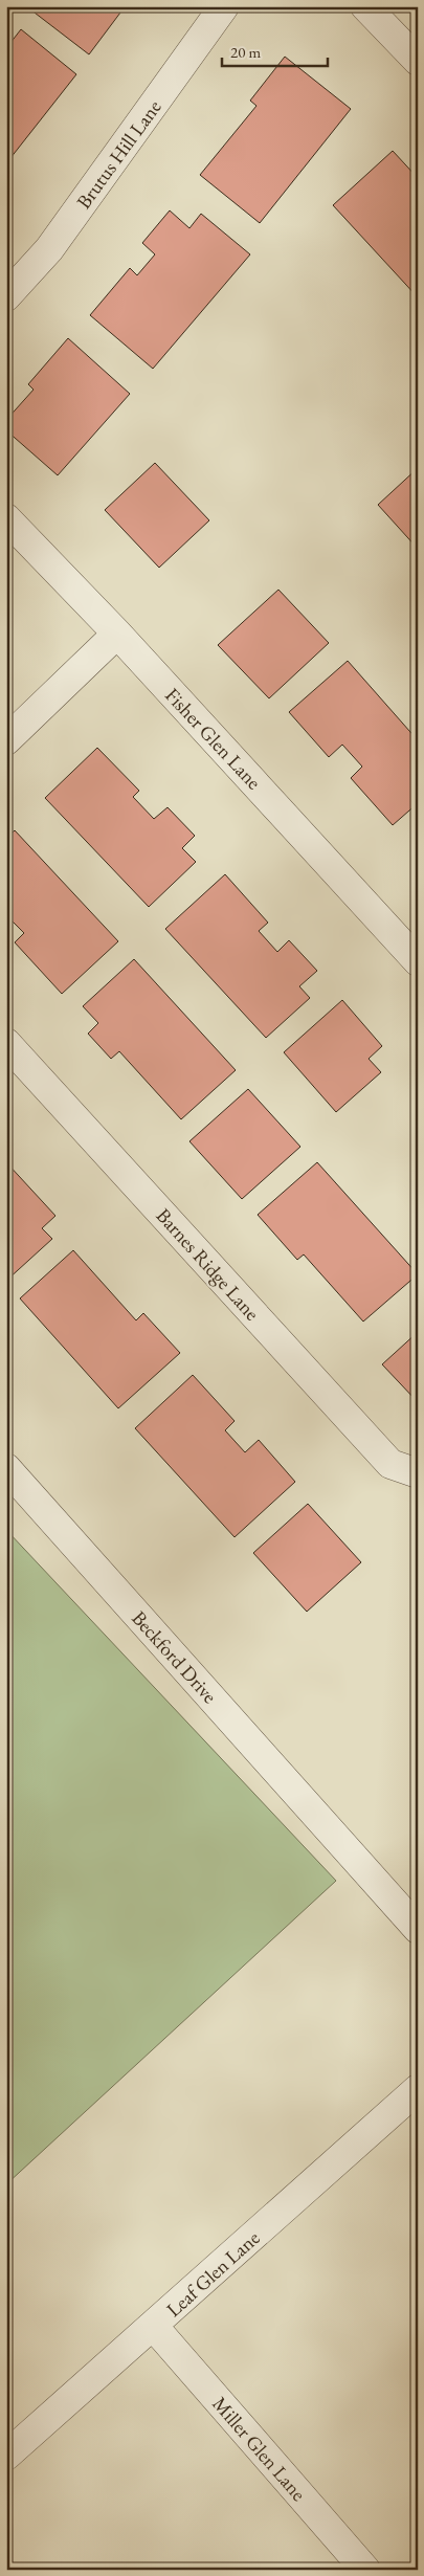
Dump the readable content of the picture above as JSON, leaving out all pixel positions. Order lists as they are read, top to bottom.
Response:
{
  "streets": {
    "street": [
      "Brutus Hill Lane",
      "Fisher Glen Lane",
      "Barnes Ridge Lane",
      "Beckford Drive",
      "Leaf Glen Lane",
      "Miller Glen Lane"
    ]
  },
  "crossings": [
    ["Leaf Glen Lane", "Miller Glen Lane"]
  ],
  "scale_bar": "20 m"
}
